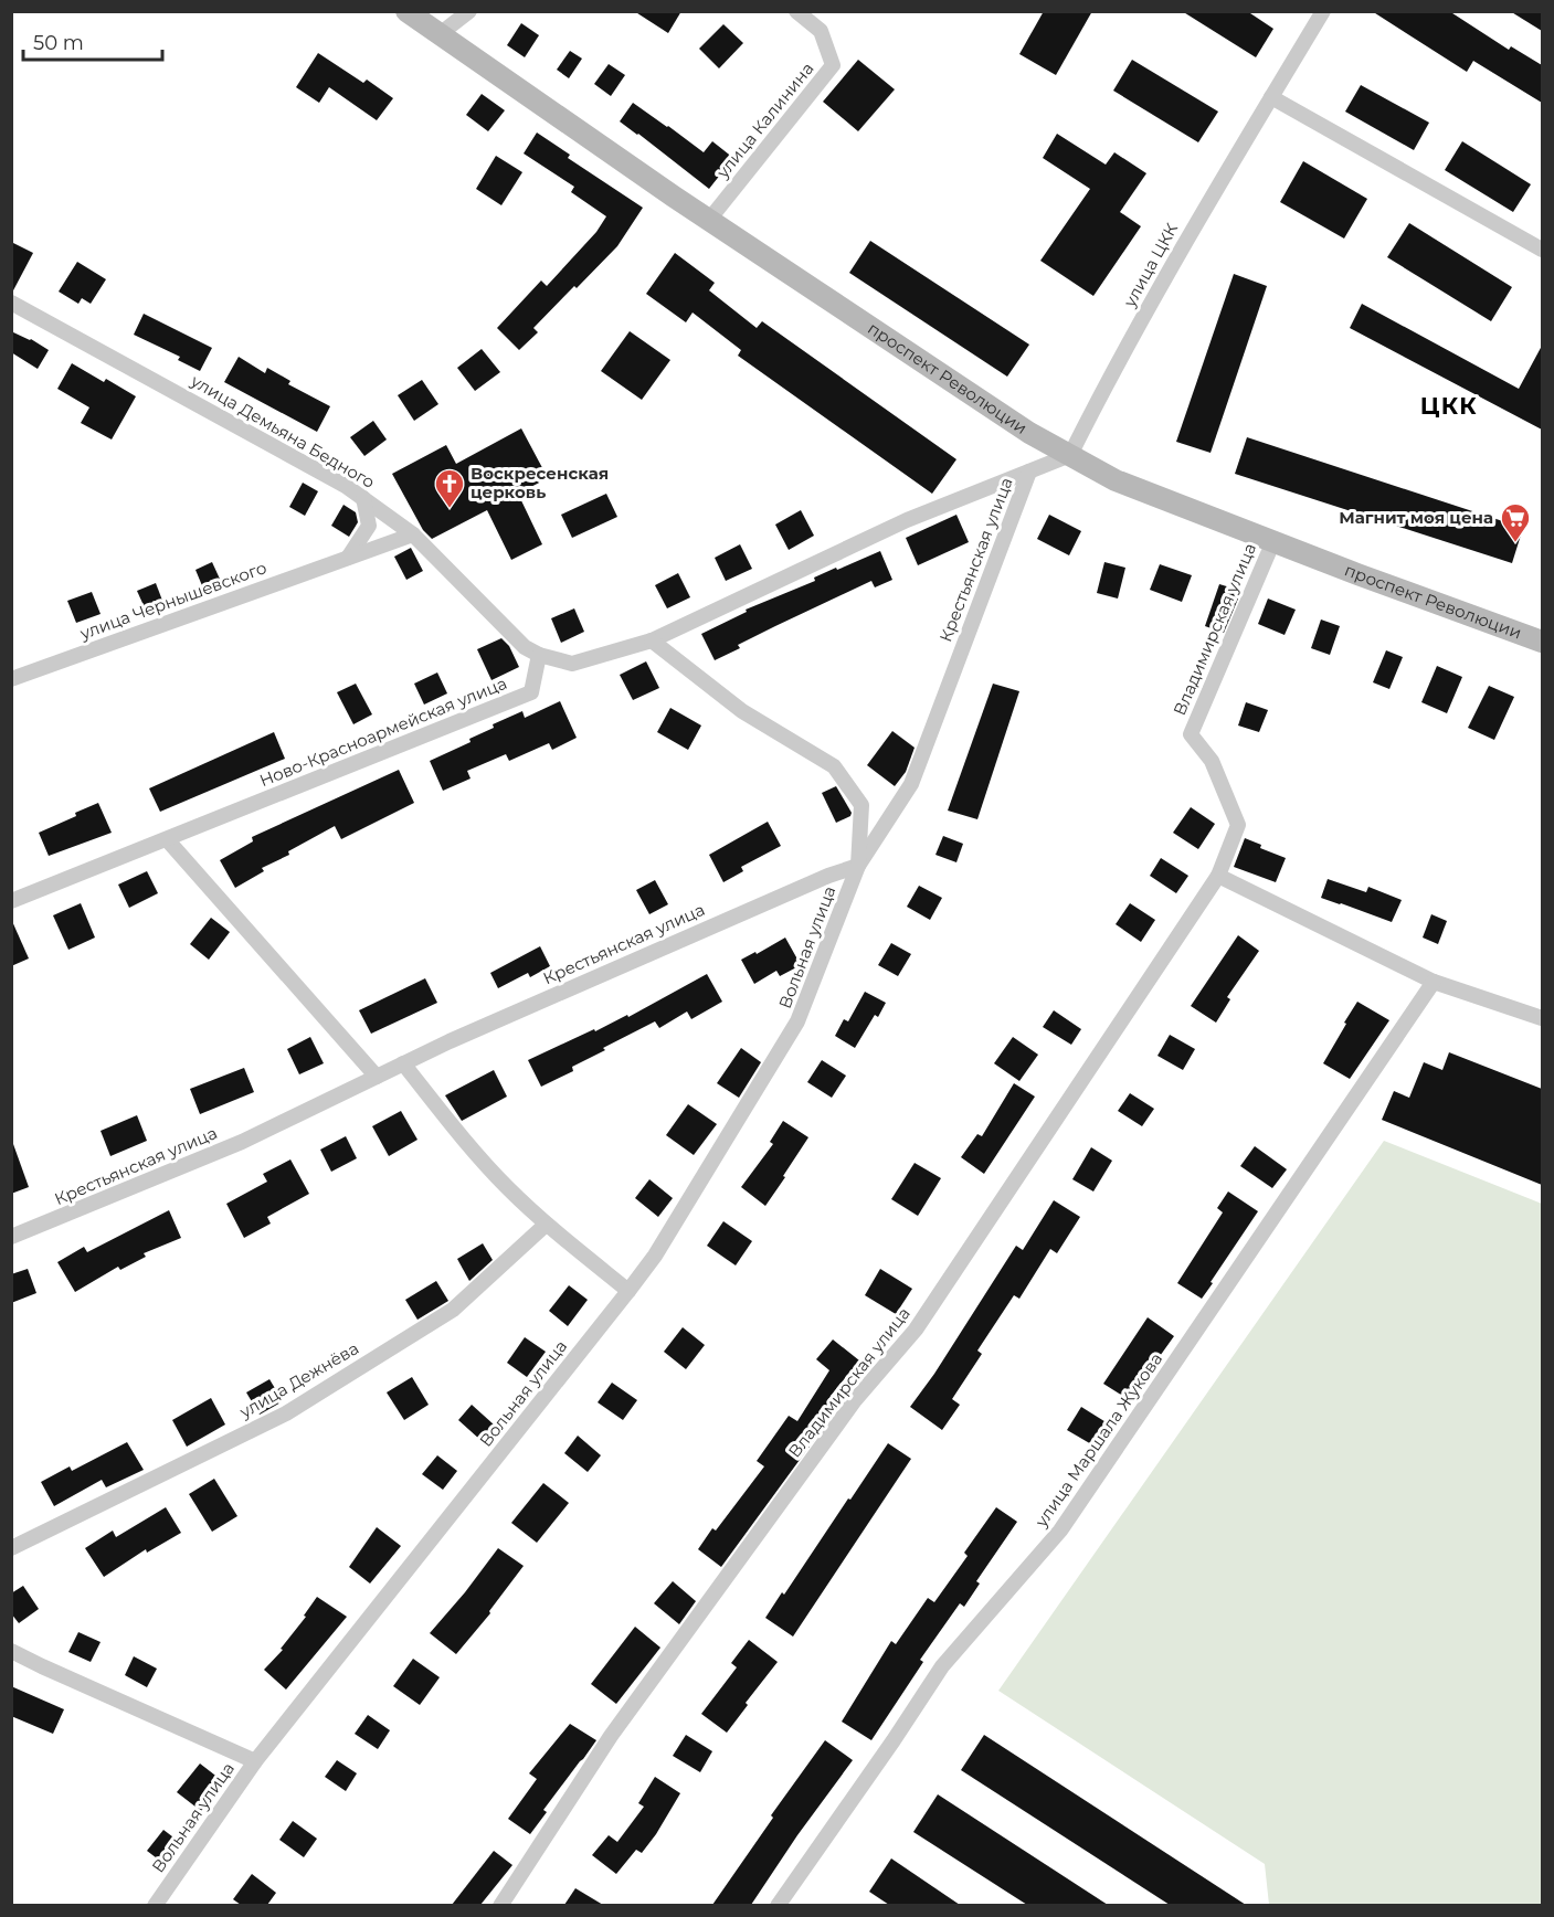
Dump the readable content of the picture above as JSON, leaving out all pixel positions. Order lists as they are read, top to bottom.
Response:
{
  "streets": {
    "street": [
      "улица Калинина",
      "улица ЦКК",
      "проспект Революции",
      "улица Демьяна Бедного",
      "Крестьянская улица",
      "улица Чернышевского",
      "Владимирская улица",
      "Ново-Красноармейская улица",
      "Вольная улица",
      "улица Дежнёва",
      "улица Маршала Жукова"
    ]
  },
  "crossings": [
    ["улица Калинина", "проспект Революции"],
    ["улица ЦКК", "проспект Революции"],
    ["проспект Революции", "Владимирская улица"],
    ["улица Демьяна Бедного", "улица Чернышевского"],
    ["улица Демьяна Бедного", "Ново-Красноармейская улица"],
    ["Крестьянская улица", "Вольная улица"]
  ],
  "districts": ["ЦКК"],
  "places": {
    "church": ["Воскресенская церковь"],
    "supermarket": ["Магнит моя цена"]
  },
  "scale_bar": "50 m"
}
